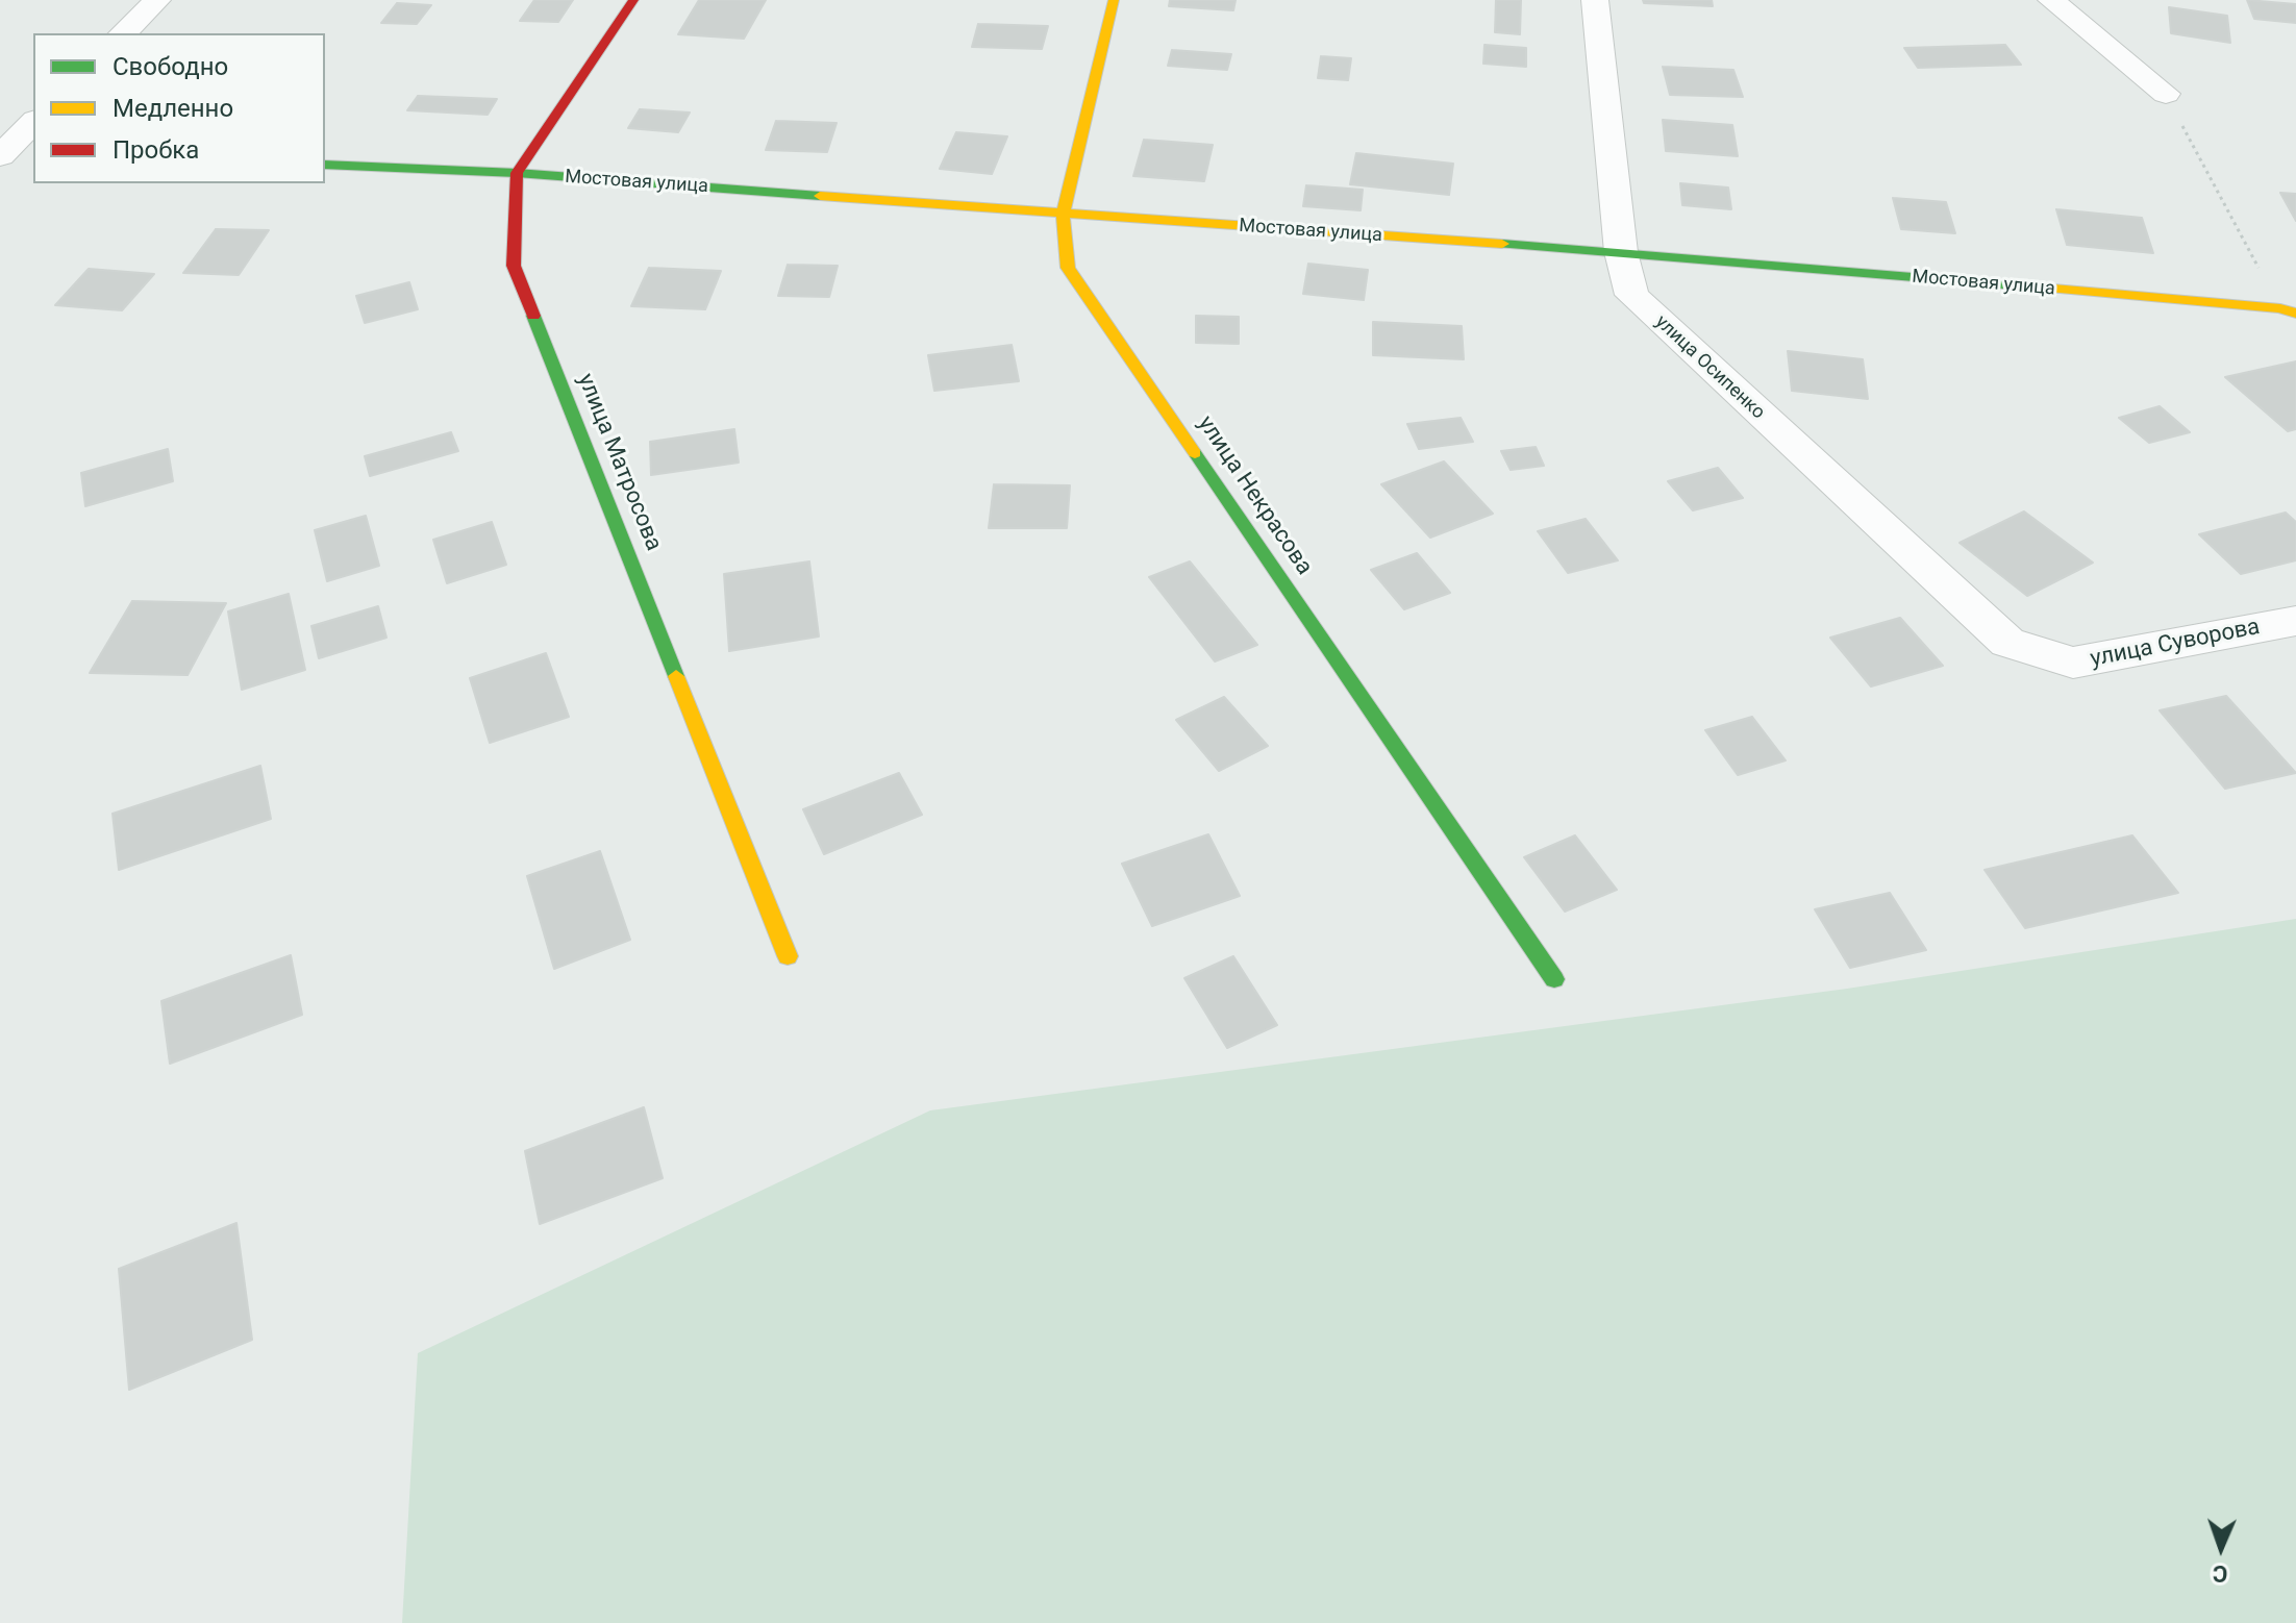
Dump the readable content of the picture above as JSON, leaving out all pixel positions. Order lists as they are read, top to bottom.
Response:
{
  "streets": {
    "street": [
      "Мостовая улица",
      "улица Осипенко",
      "улица Матросова",
      "улица Некрасова",
      "улица Суворова"
    ]
  },
  "crossings": [
    ["Мостовая улица", "улица Осипенко"],
    ["Мостовая улица", "улица Матросова"],
    ["Мостовая улица", "улица Некрасова"],
    ["улица Осипенко", "улица Суворова"]
  ],
  "legend": ["Свободно", "Медленно", "Пробка"],
  "north": "bottom"
}
